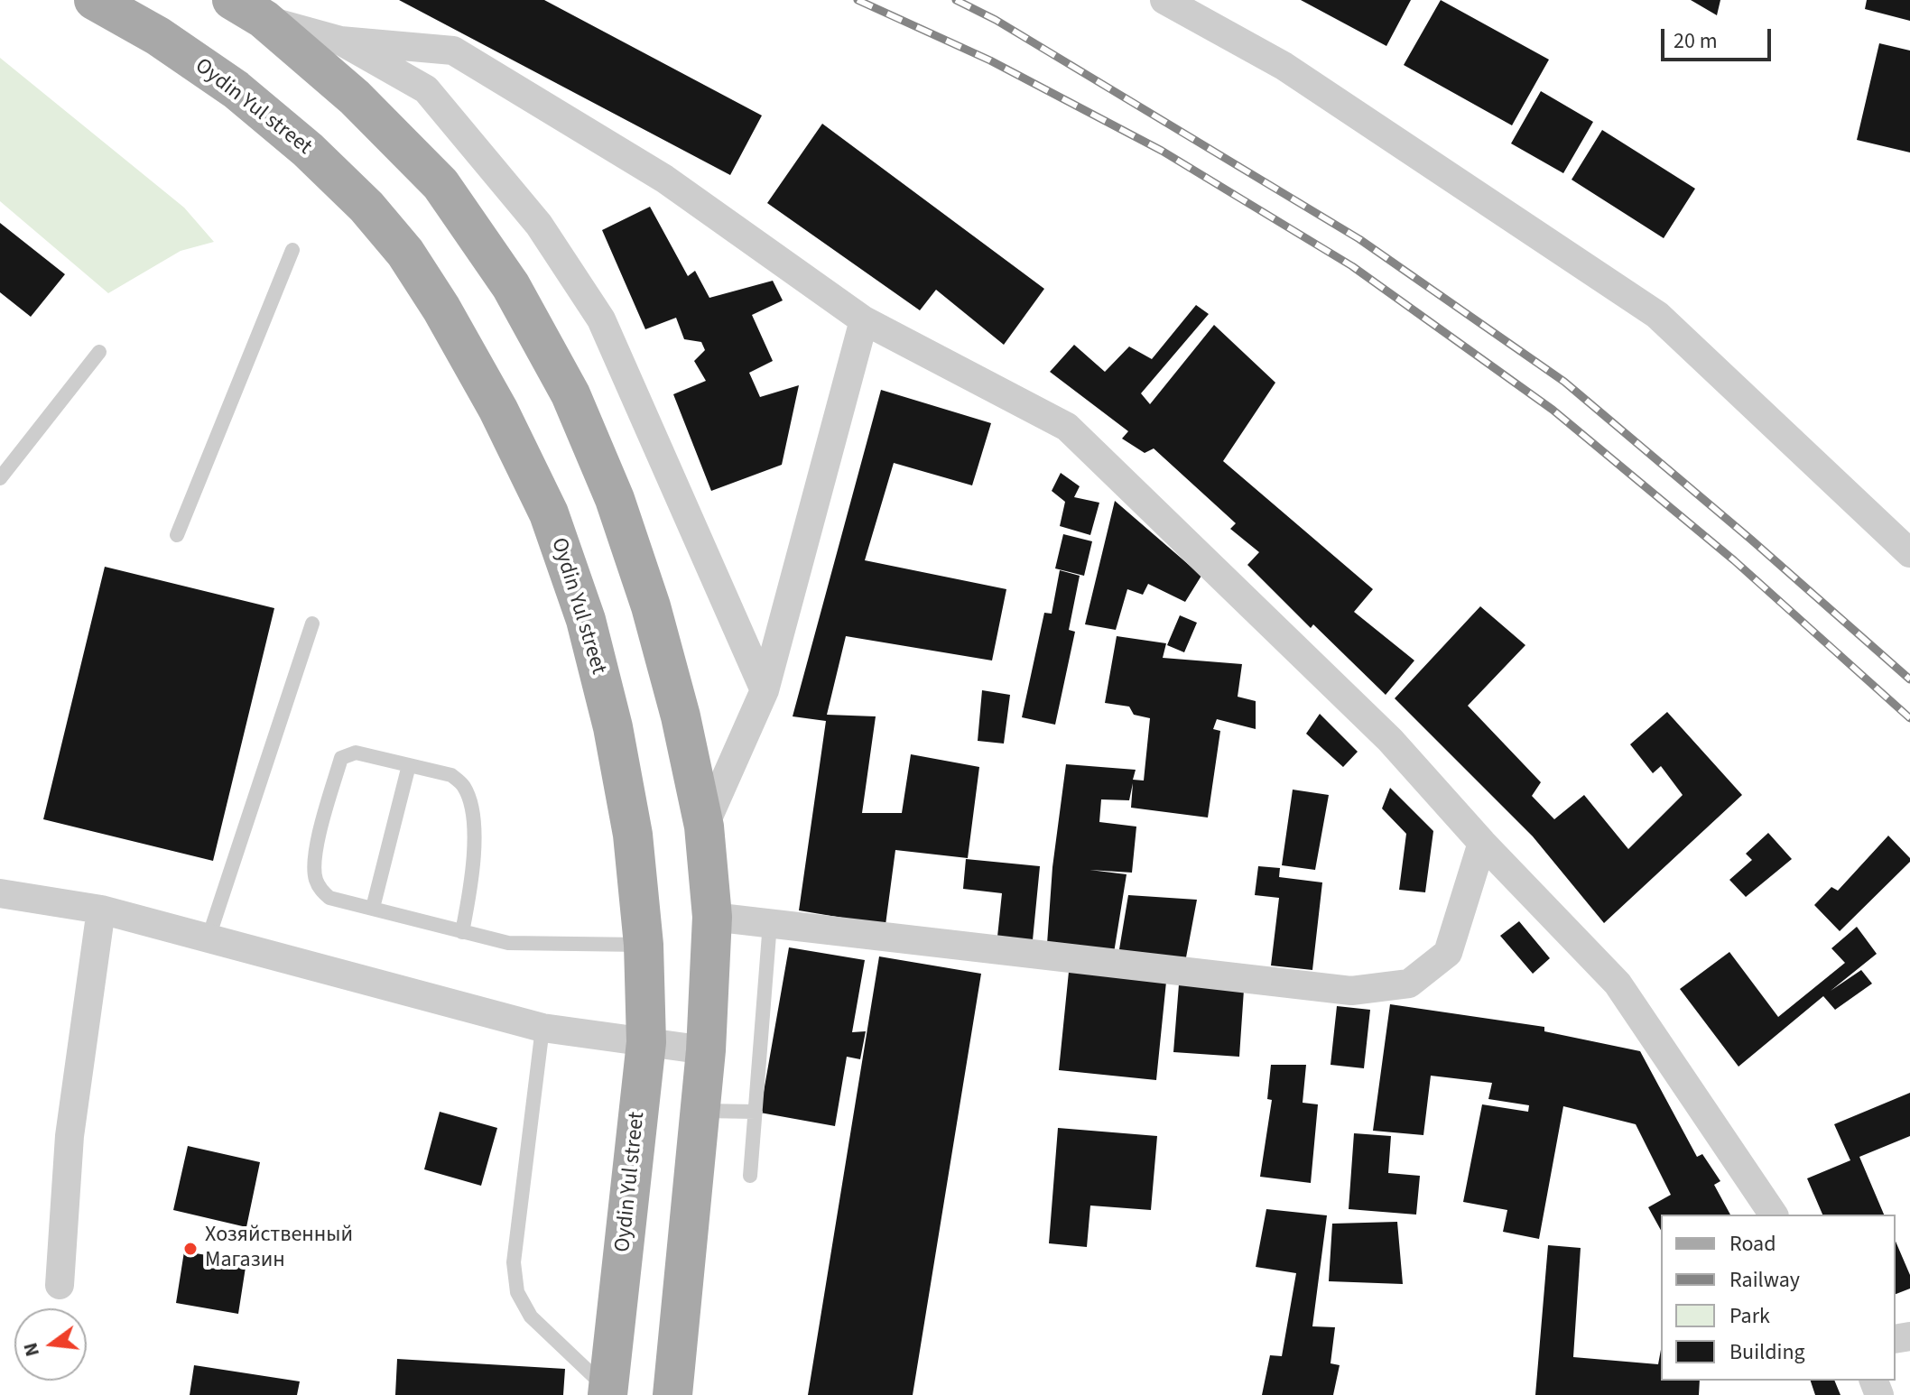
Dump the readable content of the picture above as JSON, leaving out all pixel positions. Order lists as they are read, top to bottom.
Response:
{
  "streets": {
    "main road": ["Oydin Yul street"]
  },
  "places": ["Хозяйственный Магазин"],
  "legend": [
    "Road",
    "Railway",
    "Park",
    "Building"
  ],
  "scale_bar": "20 m",
  "north": "left"
}
